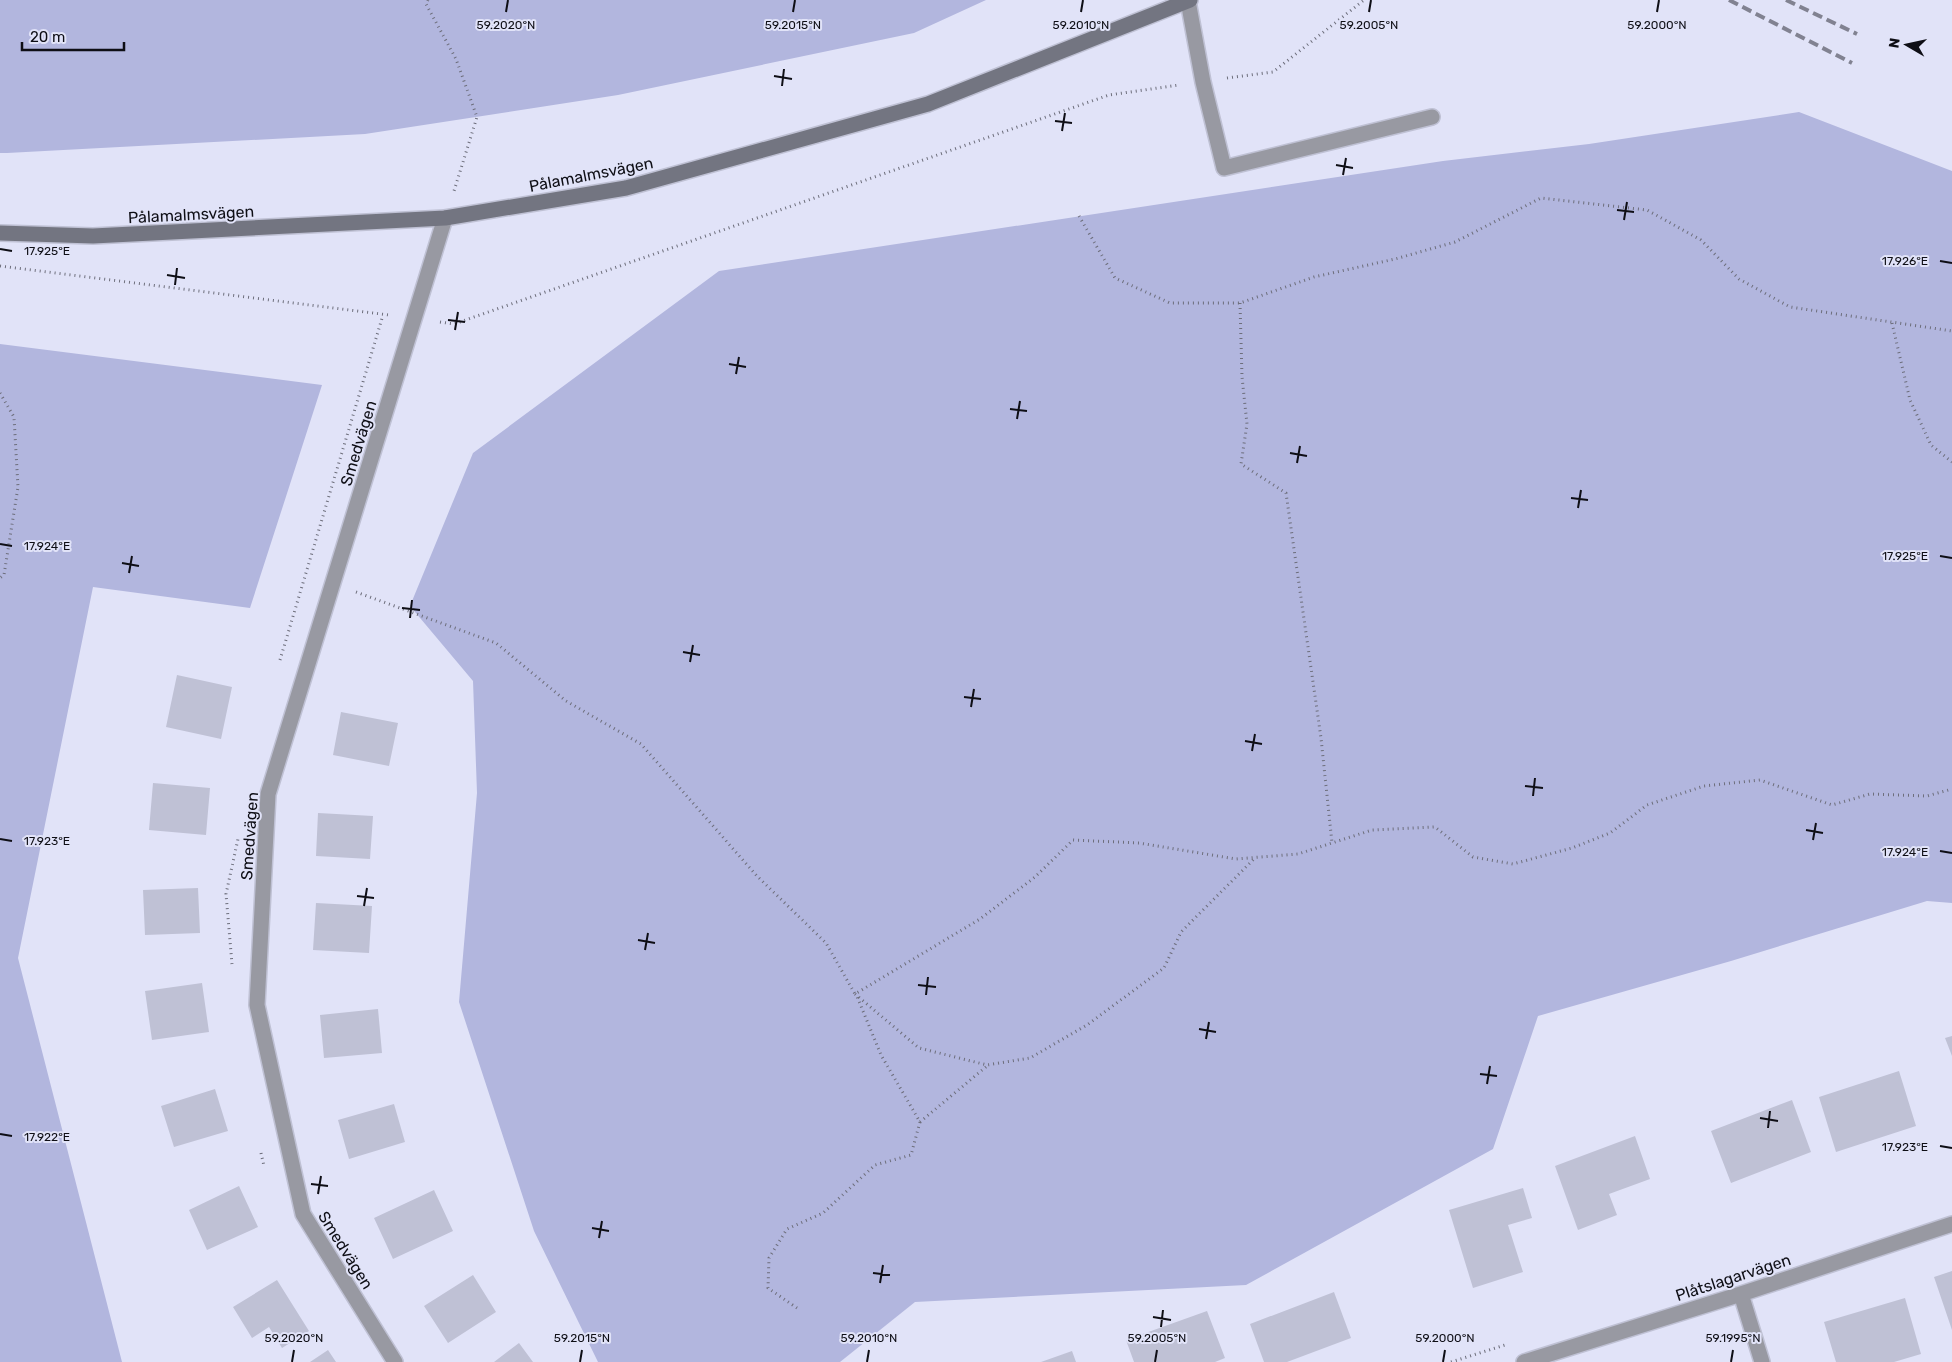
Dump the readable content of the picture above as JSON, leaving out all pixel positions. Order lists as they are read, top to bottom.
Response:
{
  "streets": {
    "street": ["Pålamalmsvägen", "Smedvägen", "Plåtslagarvägen"]
  },
  "crossings": [
    ["Pålamalmsvägen", "Smedvägen"]
  ],
  "scale_bar": "20 m",
  "north": "left",
  "coordinates": [
    "59.2020°N",
    "59.2015°N",
    "59.2010°N",
    "59.2005°N",
    "59.2000°N",
    "17.925°E",
    "17.926°E",
    "17.924°E",
    "17.923°E",
    "17.922°E",
    "59.1995°N"
  ]
}
